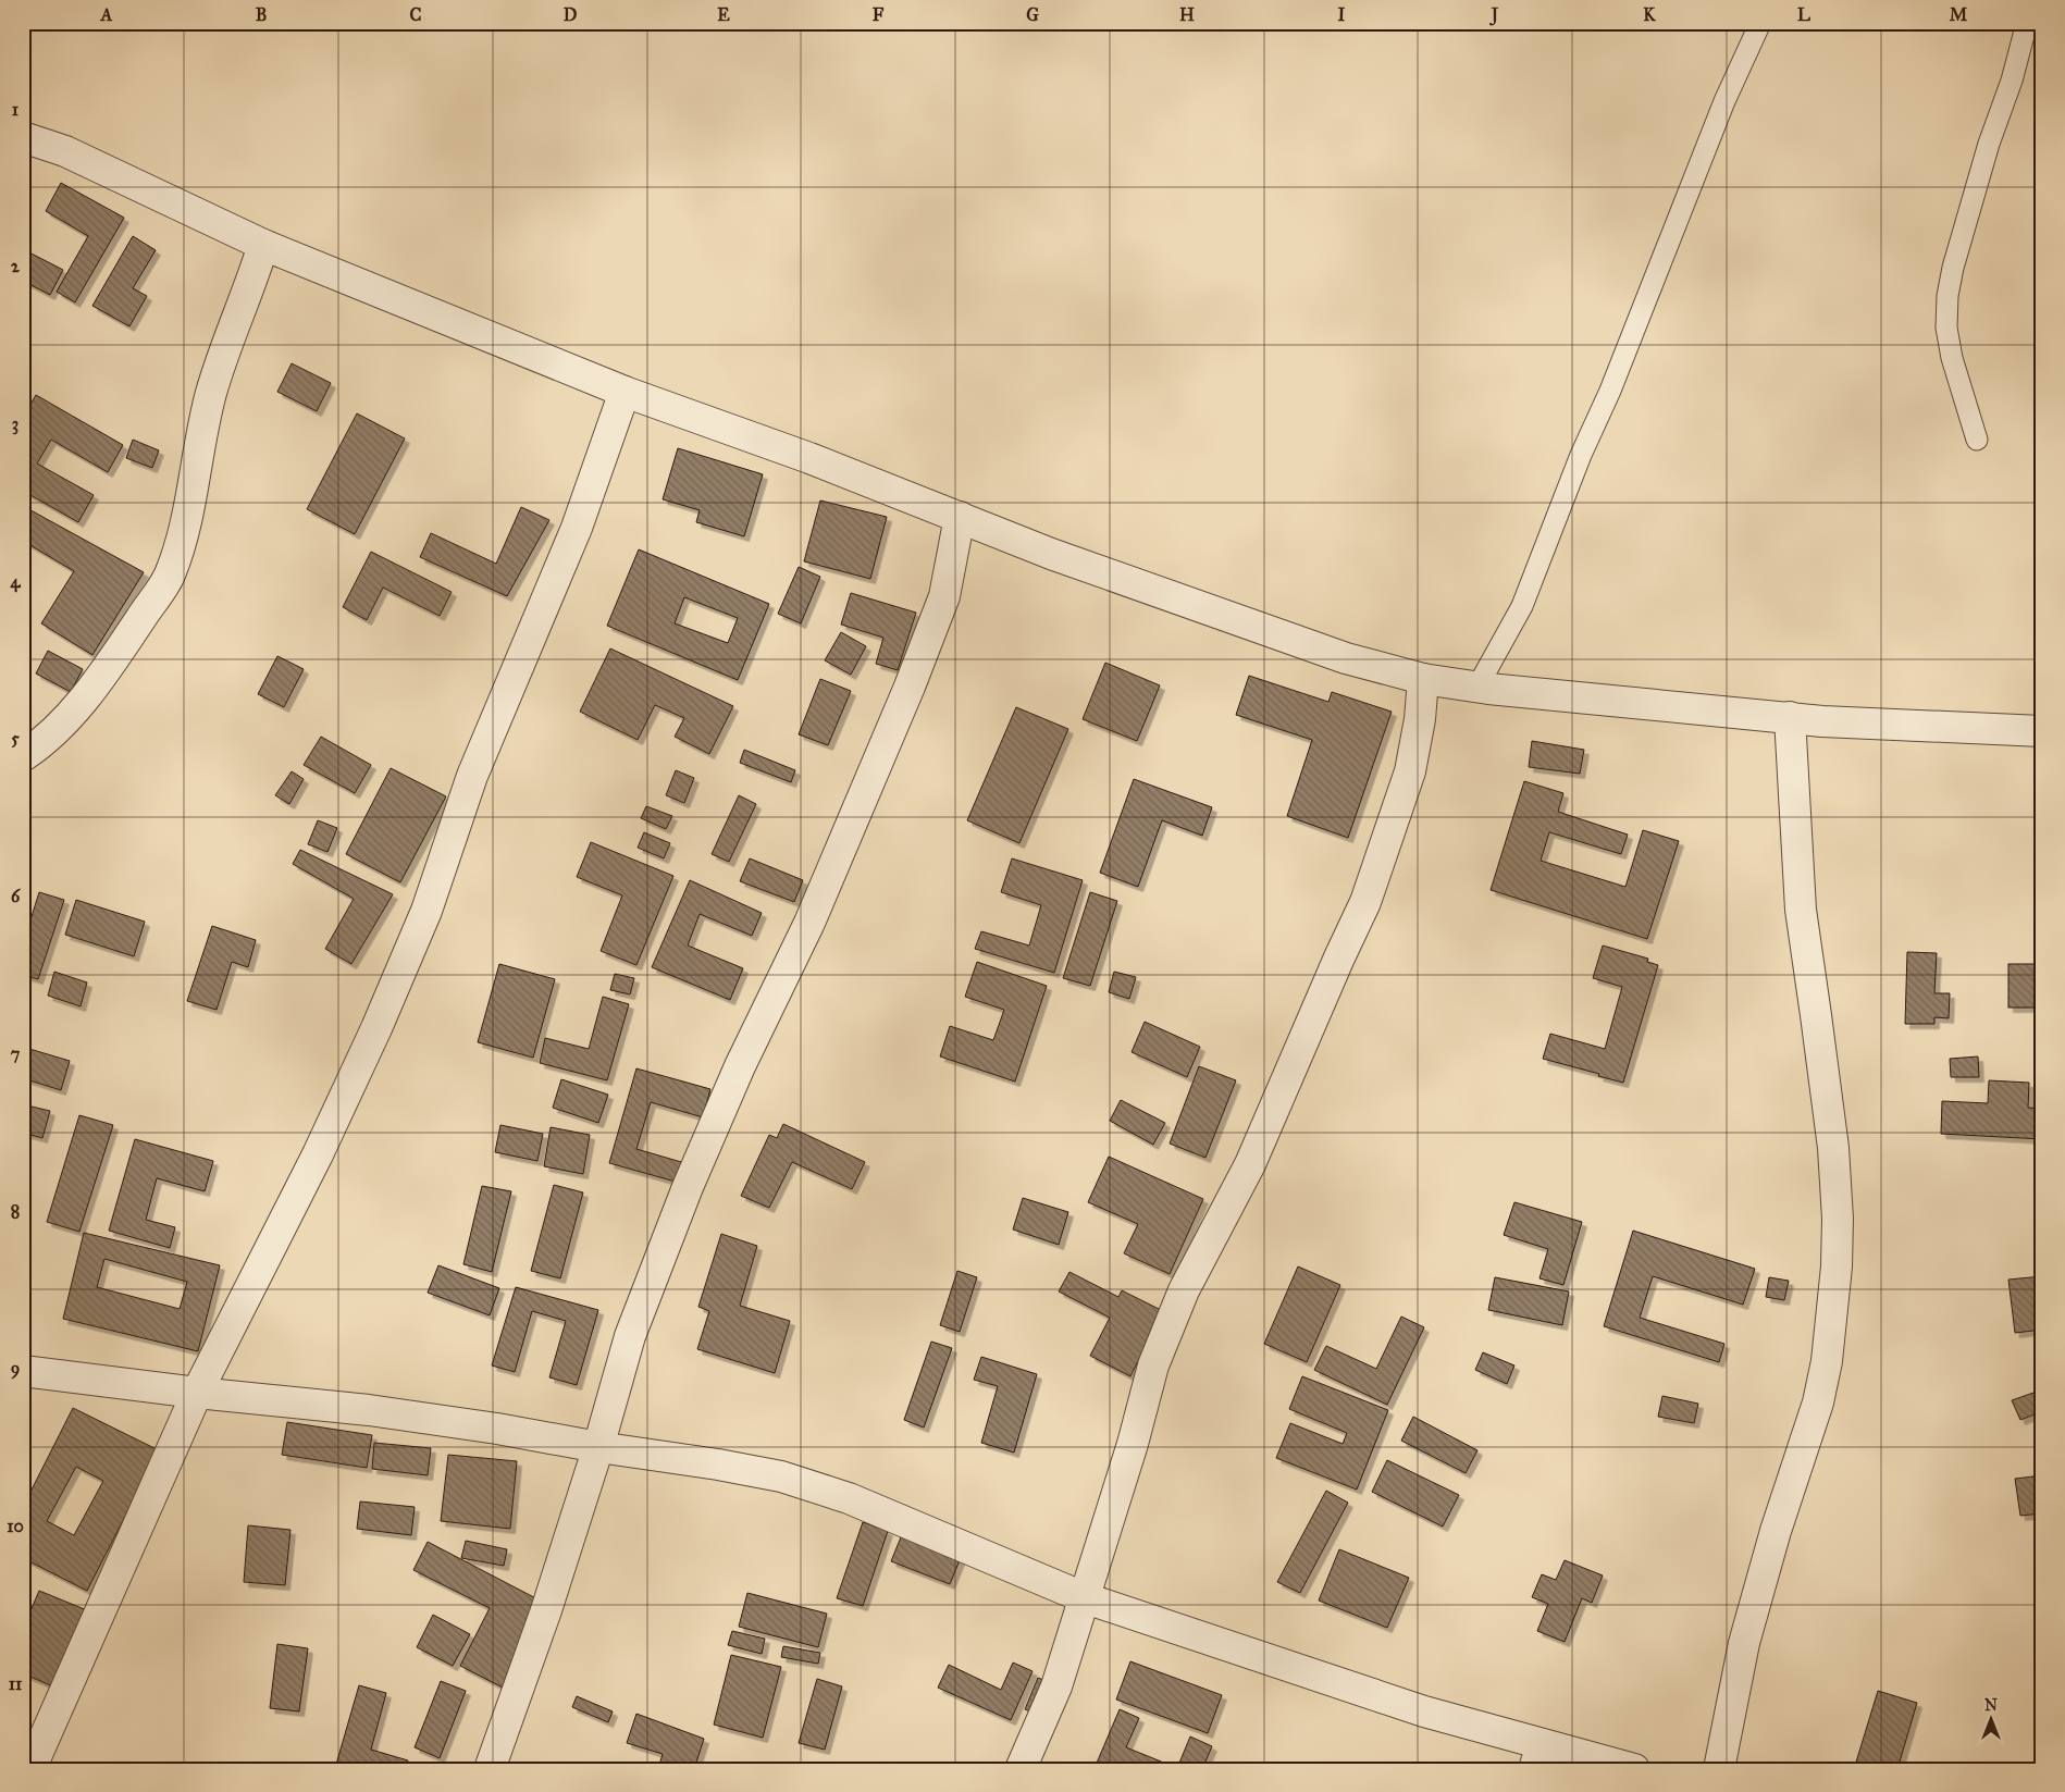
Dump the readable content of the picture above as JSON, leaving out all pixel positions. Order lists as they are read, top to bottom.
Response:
{
  "north": "top",
  "grid": {
    "columns": [
      "A",
      "B",
      "C",
      "D",
      "E",
      "F",
      "G",
      "H",
      "I",
      "J",
      "K",
      "L",
      "M"
    ],
    "rows": [
      "1",
      "2",
      "3",
      "4",
      "5",
      "6",
      "7",
      "8",
      "9",
      "10",
      "11"
    ]
  }
}
